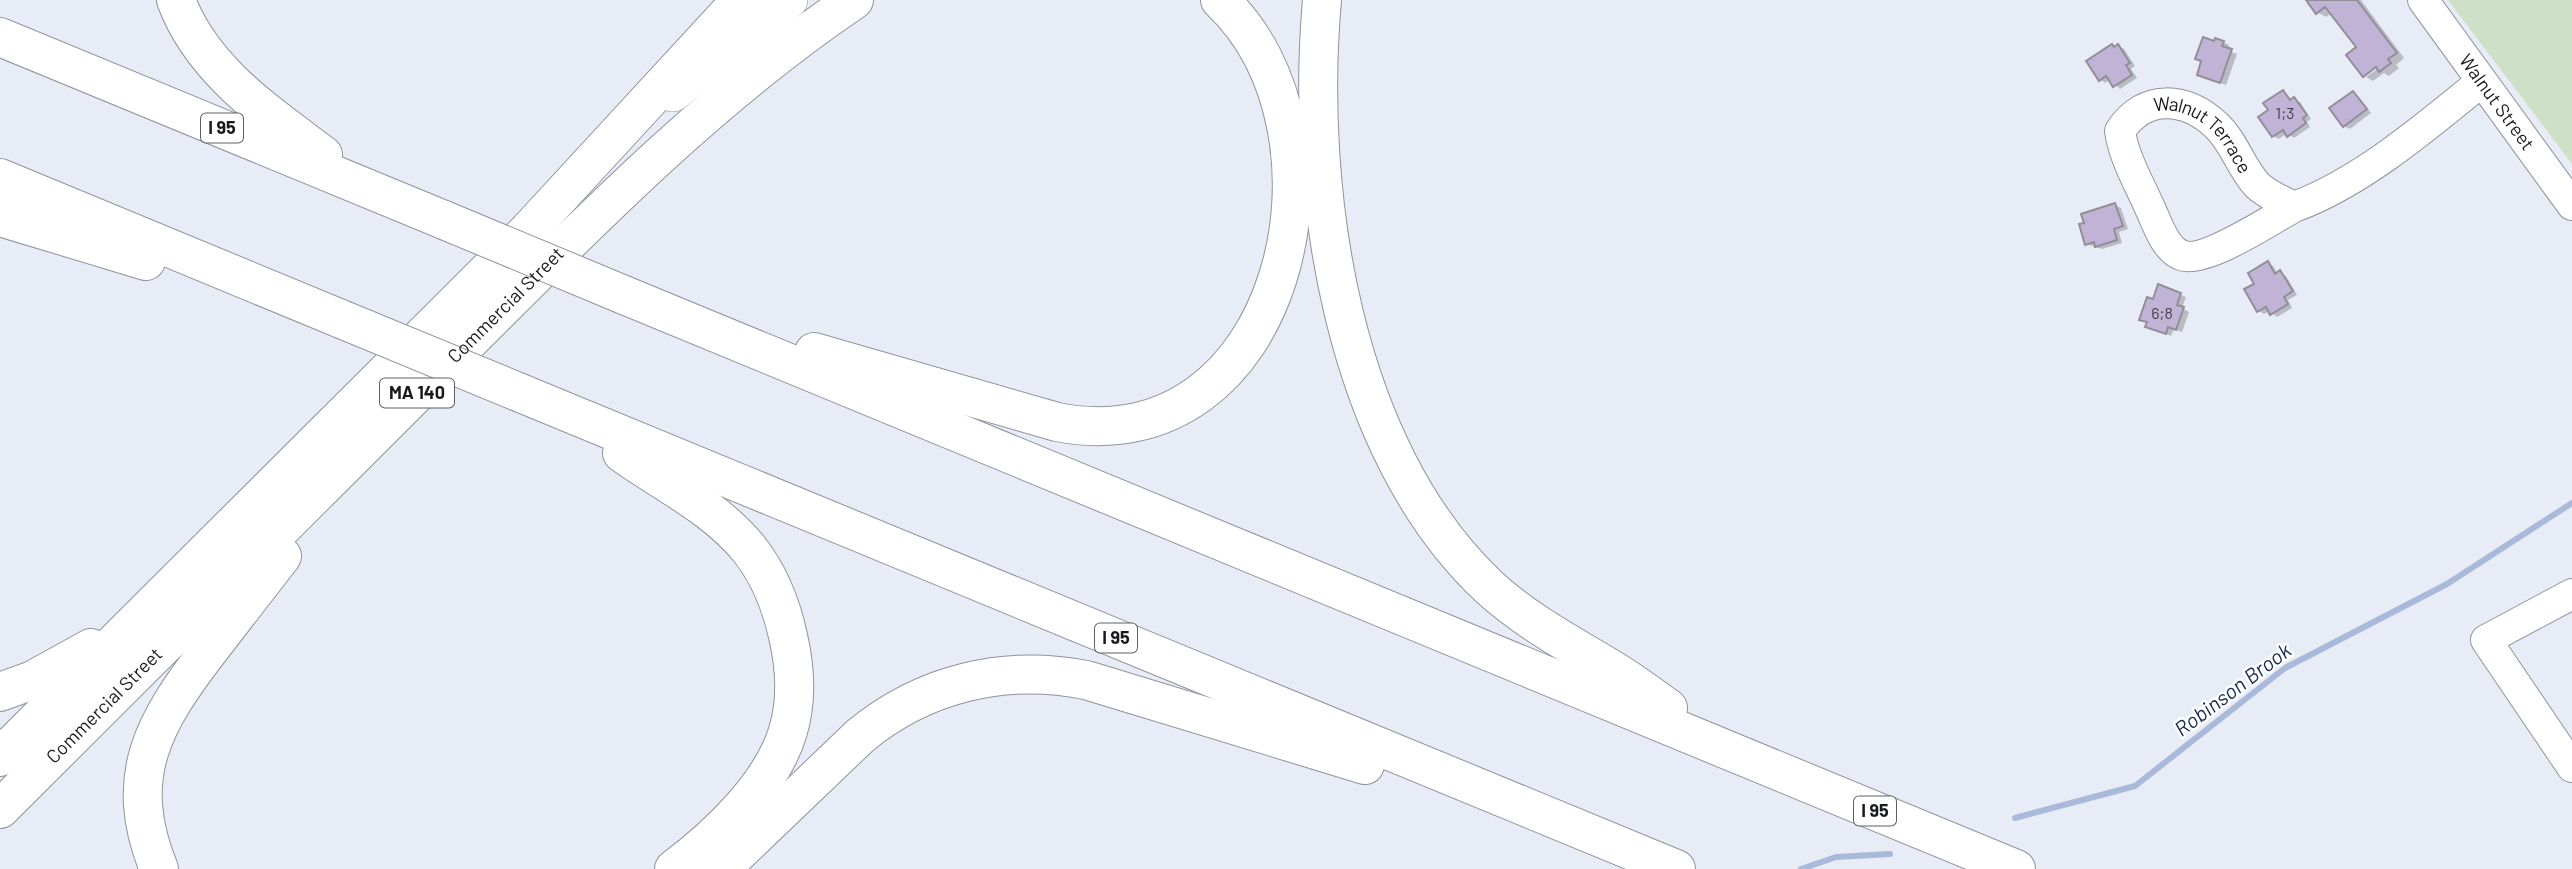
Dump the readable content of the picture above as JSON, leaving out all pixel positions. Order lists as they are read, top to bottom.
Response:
{
  "streets": {
    "highway": ["I 95", "Commercial Street", "MA 140"],
    "street": ["Walnut Street", "Walnut Terrace"]
  },
  "crossings": [
    ["Walnut Street", "Walnut Terrace"]
  ],
  "water": ["Robinson Brook"],
  "house_numbers": ["1;3", "6;8"]
}
